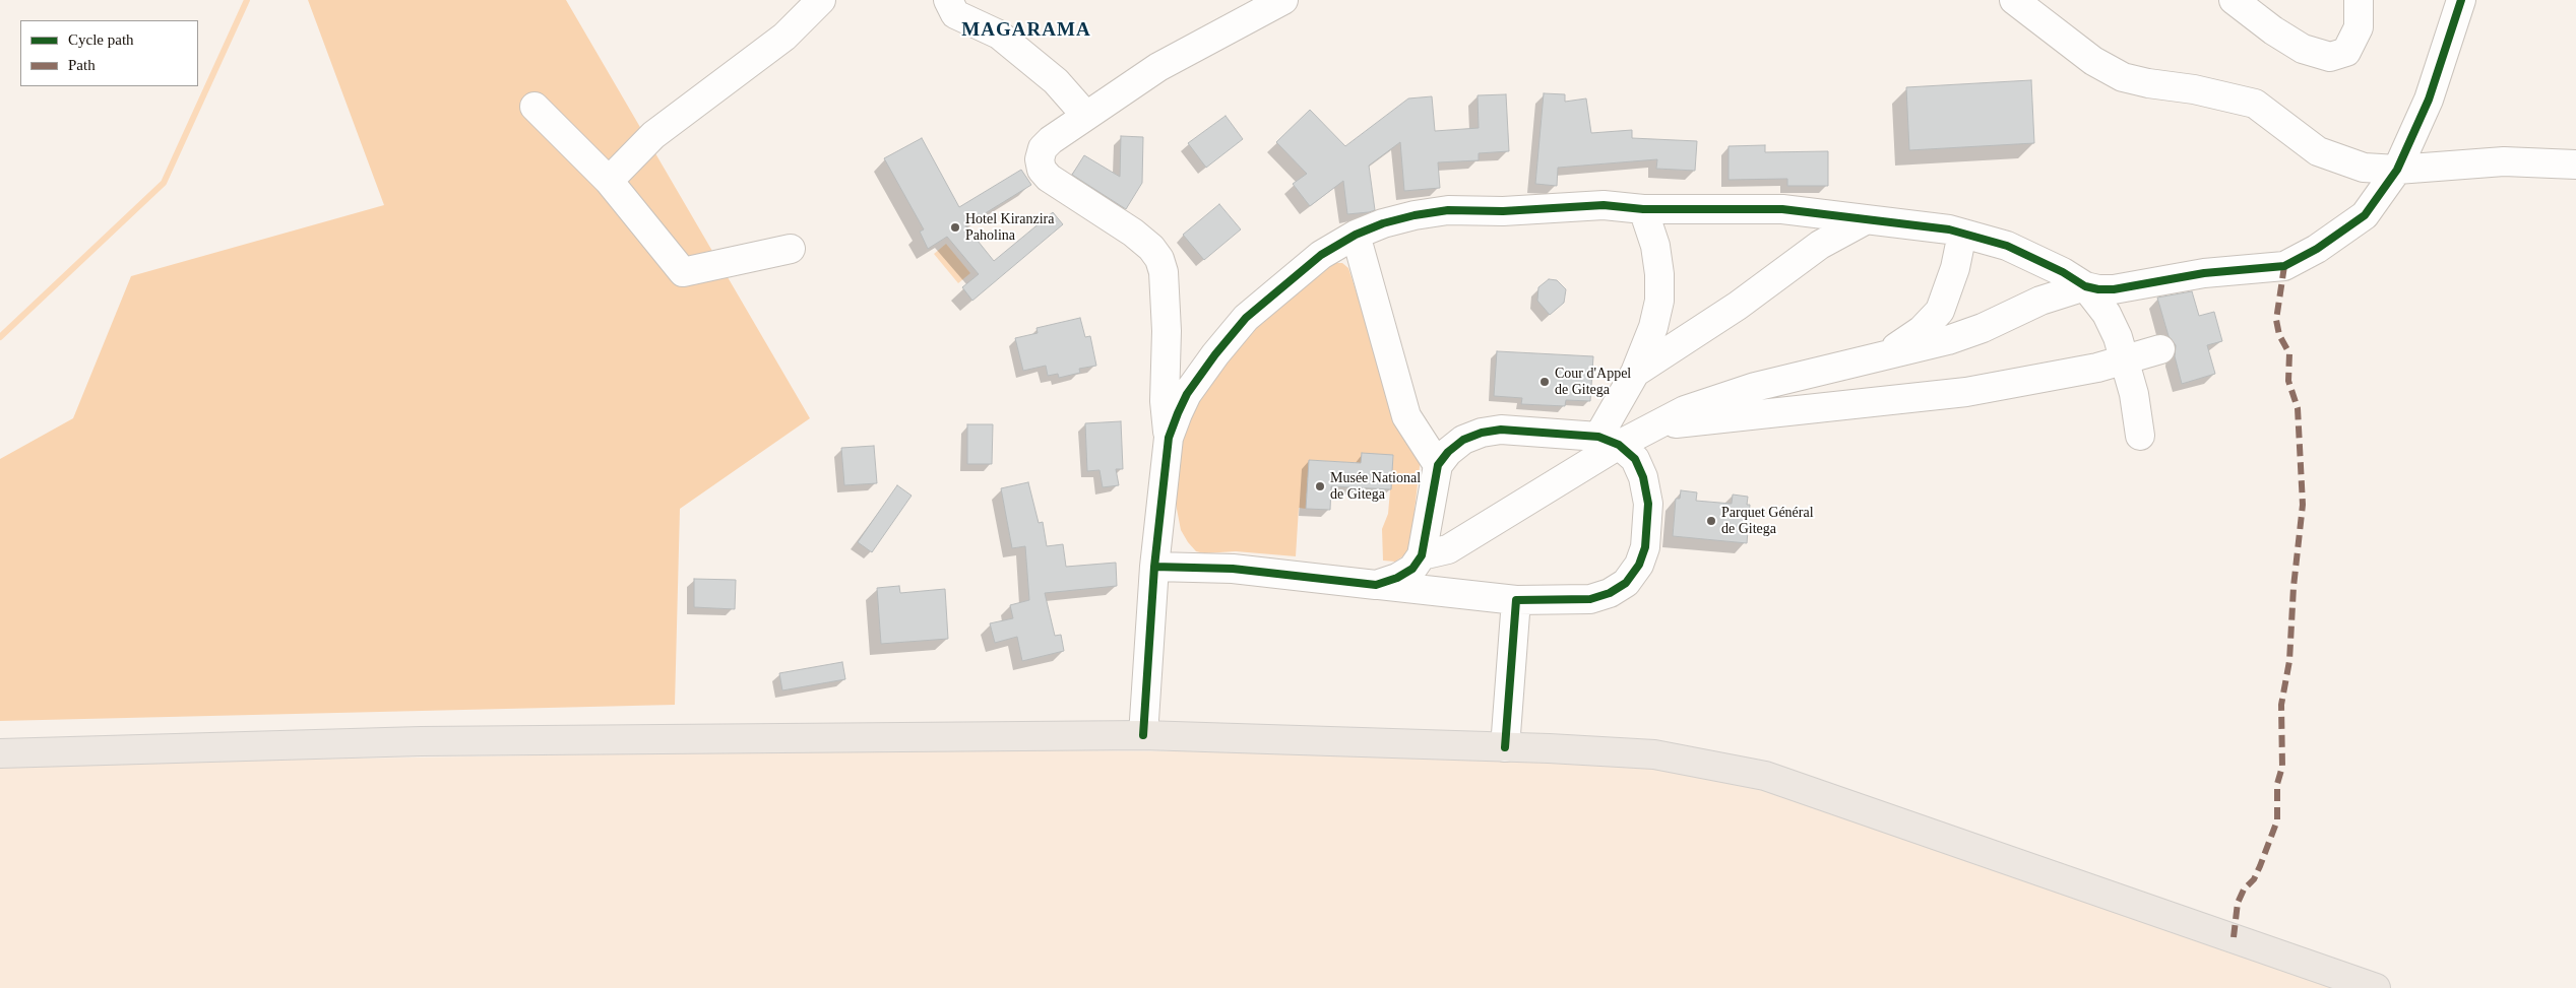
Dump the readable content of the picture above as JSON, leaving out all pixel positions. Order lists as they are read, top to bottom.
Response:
{
  "districts": ["MAGARAMA"],
  "places": [
    "Hotel Kiranzira Paholina",
    "Cour d'Appel de Gitega",
    "Musée National de Gitega",
    "Parquet Général de Gitega"
  ],
  "legend": ["Cycle path", "Path"]
}
